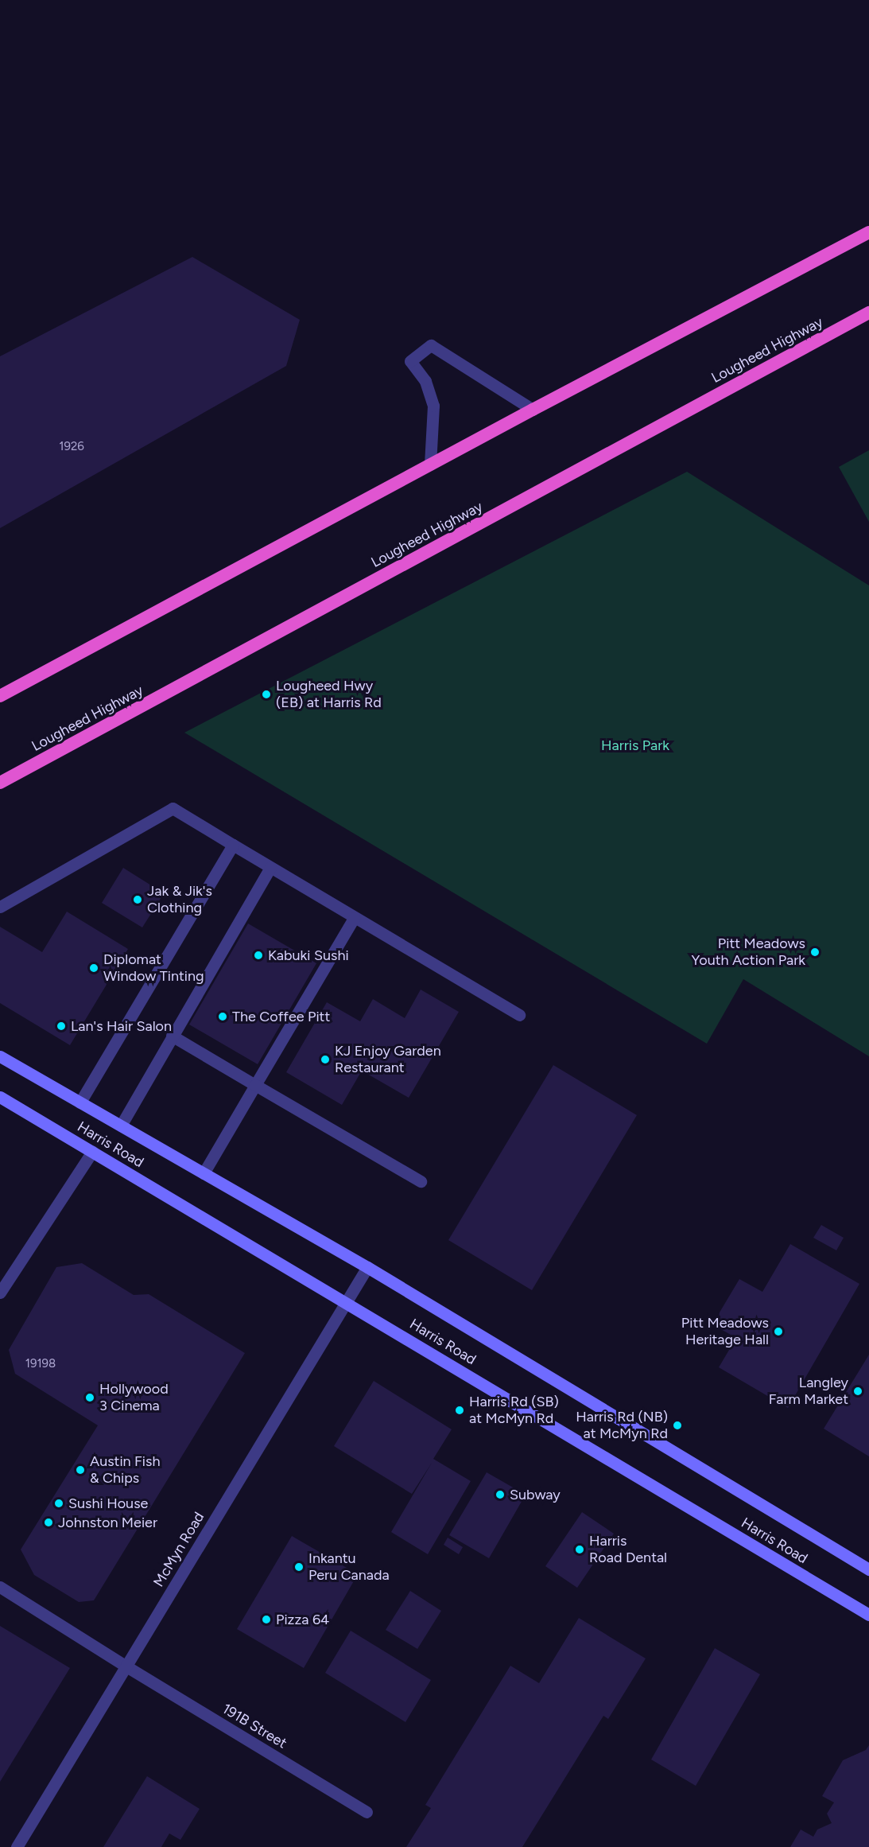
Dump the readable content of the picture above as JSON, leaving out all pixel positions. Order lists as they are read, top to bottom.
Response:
{
  "streets": {
    "highway": ["Lougheed Highway"],
    "main road": ["Harris Road"],
    "street": ["McMyn Road", "191B Street"]
  },
  "crossings": [
    ["Harris Road", "McMyn Road"],
    ["McMyn Road", "191B Street"]
  ],
  "parks": ["Harris Park"],
  "places": [
    "Lougheed Hwy (EB) at Harris Rd",
    "Jak & Jik's Clothing",
    "Pitt Meadows Youth Action Park",
    "Kabuki Sushi",
    "Diplomat Window Tinting",
    "The Coffee Pitt",
    "Lan's Hair Salon",
    "KJ Enjoy Garden Restaurant",
    "Pitt Meadows Heritage Hall",
    "Langley Farm Market",
    "Hollywood 3 Cinema",
    "Harris Rd (SB) at McMyn Rd",
    "Harris Rd (NB) at McMyn Rd",
    "Austin Fish & Chips",
    "Subway",
    "Sushi House",
    "Johnston Meier",
    "Harris Road Dental",
    "Inkantu Peru Canada",
    "Pizza 64"
  ],
  "house_numbers": ["1926", "19198"]
}
